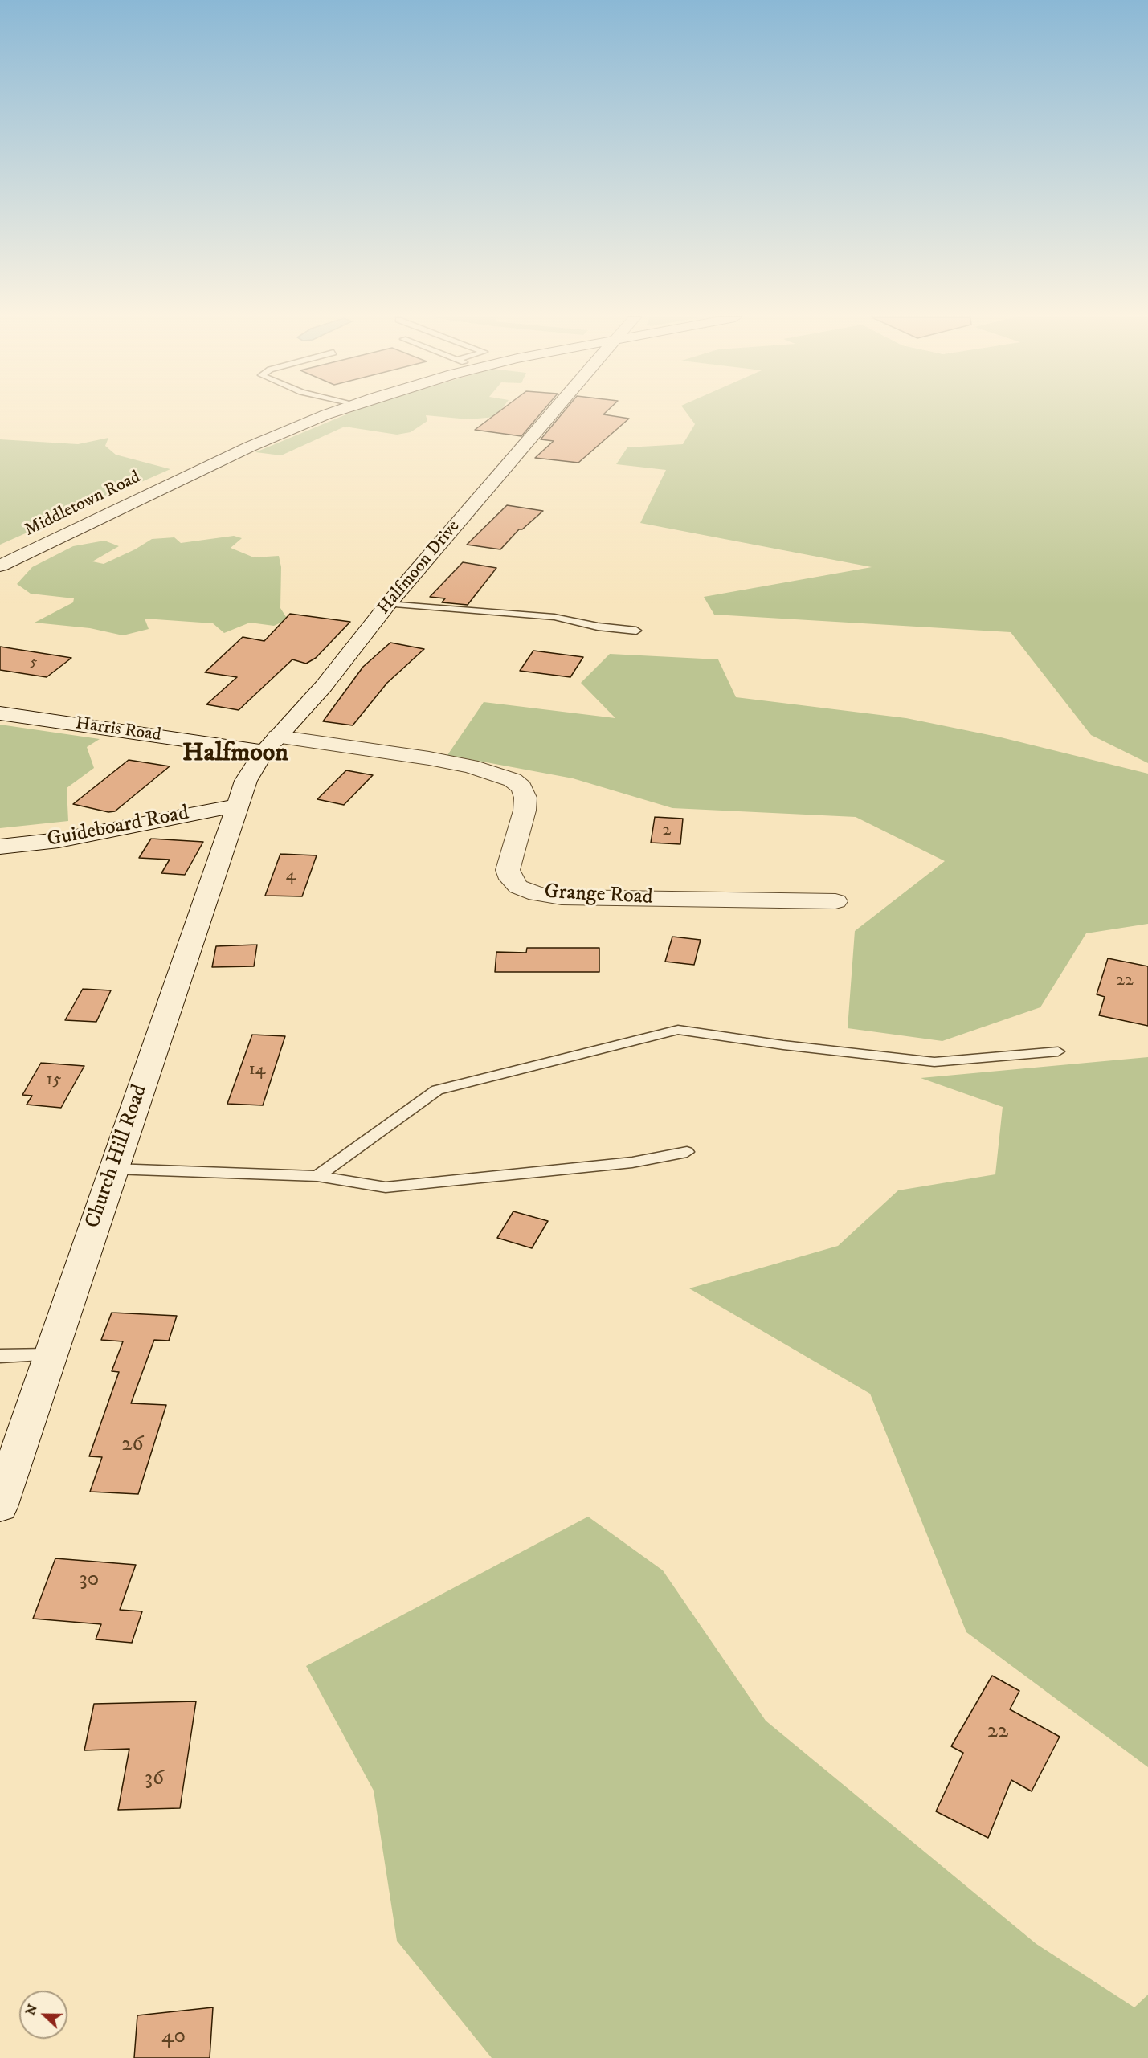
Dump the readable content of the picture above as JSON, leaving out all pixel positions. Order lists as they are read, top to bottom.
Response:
{
  "streets": {
    "street": [
      "Middletown Road",
      "Halfmoon Drive",
      "Harris Road",
      "Guideboard Road",
      "Grange Road",
      "Church Hill Road"
    ]
  },
  "crossings": [
    ["Halfmoon Drive", "Harris Road"],
    ["Halfmoon Drive", "Guideboard Road"],
    ["Halfmoon Drive", "Grange Road"],
    ["Halfmoon Drive", "Church Hill Road"],
    ["Harris Road", "Grange Road"],
    ["Guideboard Road", "Church Hill Road"]
  ],
  "districts": ["Halfmoon"],
  "house_numbers": [
    "5",
    "2",
    "4",
    "22",
    "14",
    "15",
    "26",
    "30",
    "22",
    "36",
    "40"
  ],
  "north": "left"
}
